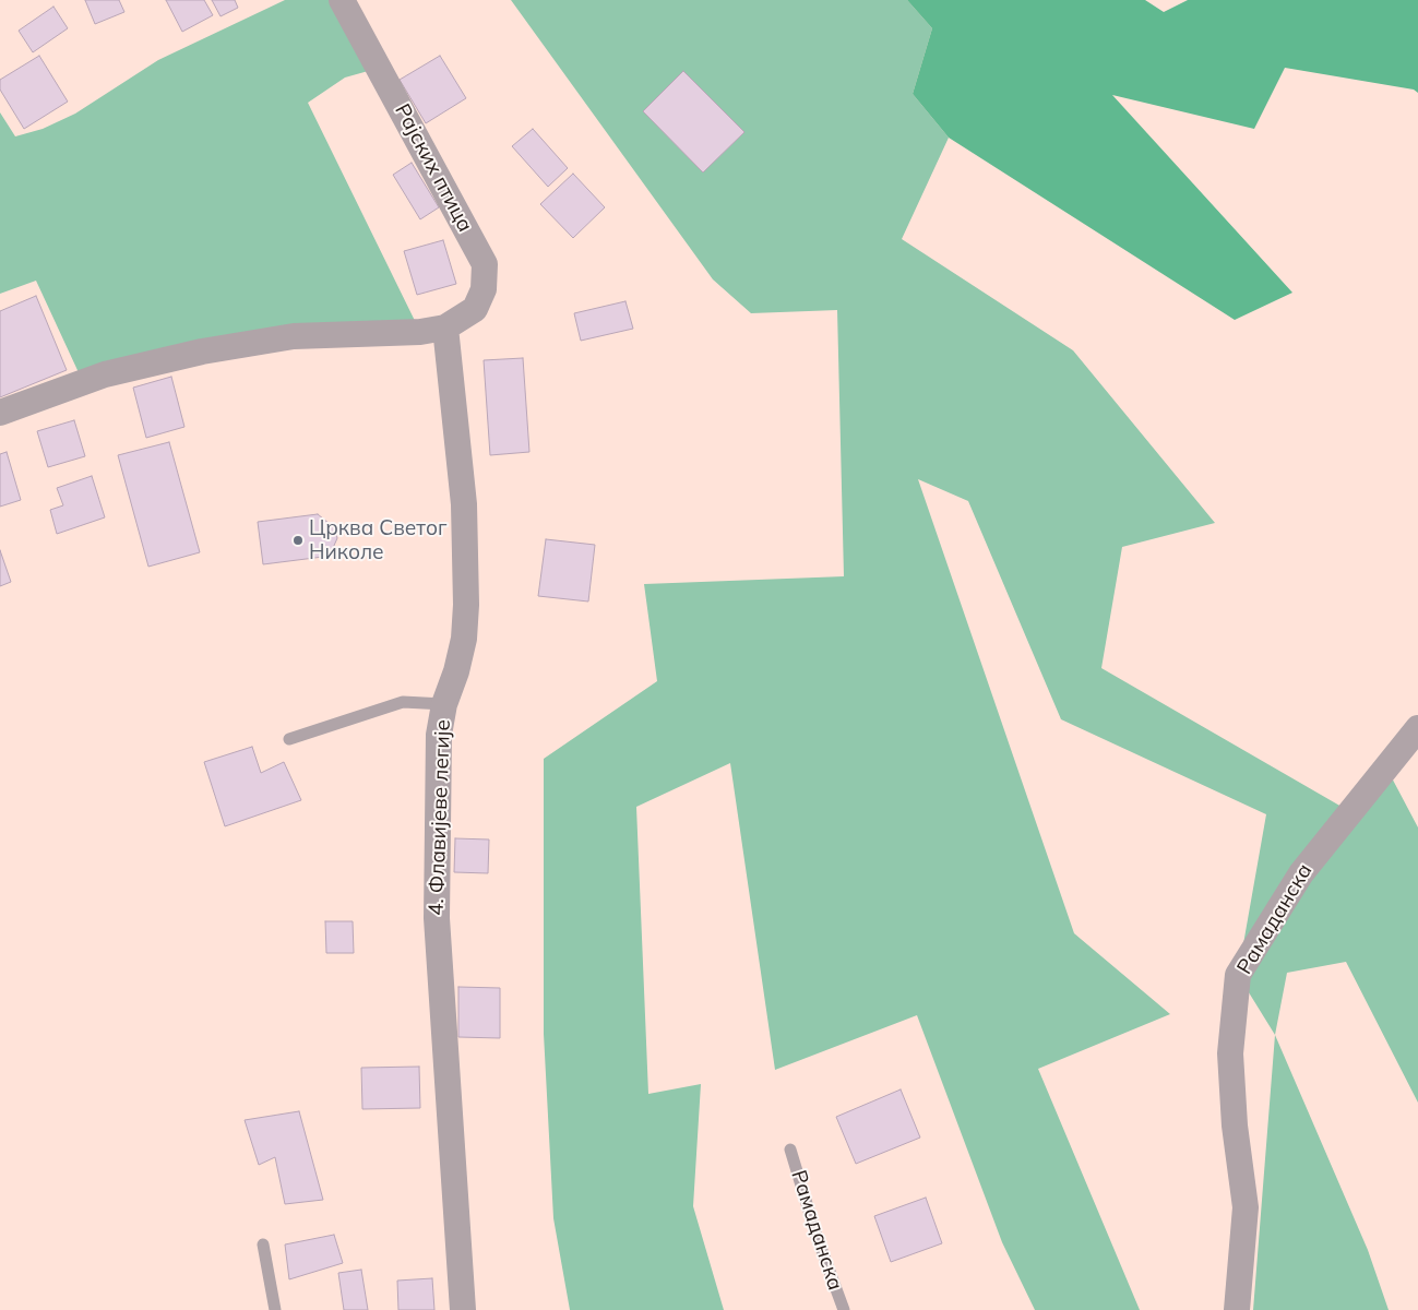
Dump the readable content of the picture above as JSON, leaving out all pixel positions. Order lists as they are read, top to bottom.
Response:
{
  "streets": {
    "street": ["Рајских птица", "4. Флавијеве легије", "Рамаданска"]
  },
  "crossings": [
    ["Рајских птица", "4. Флавијеве легије"]
  ],
  "places": ["Црква Светог Николе"]
}
